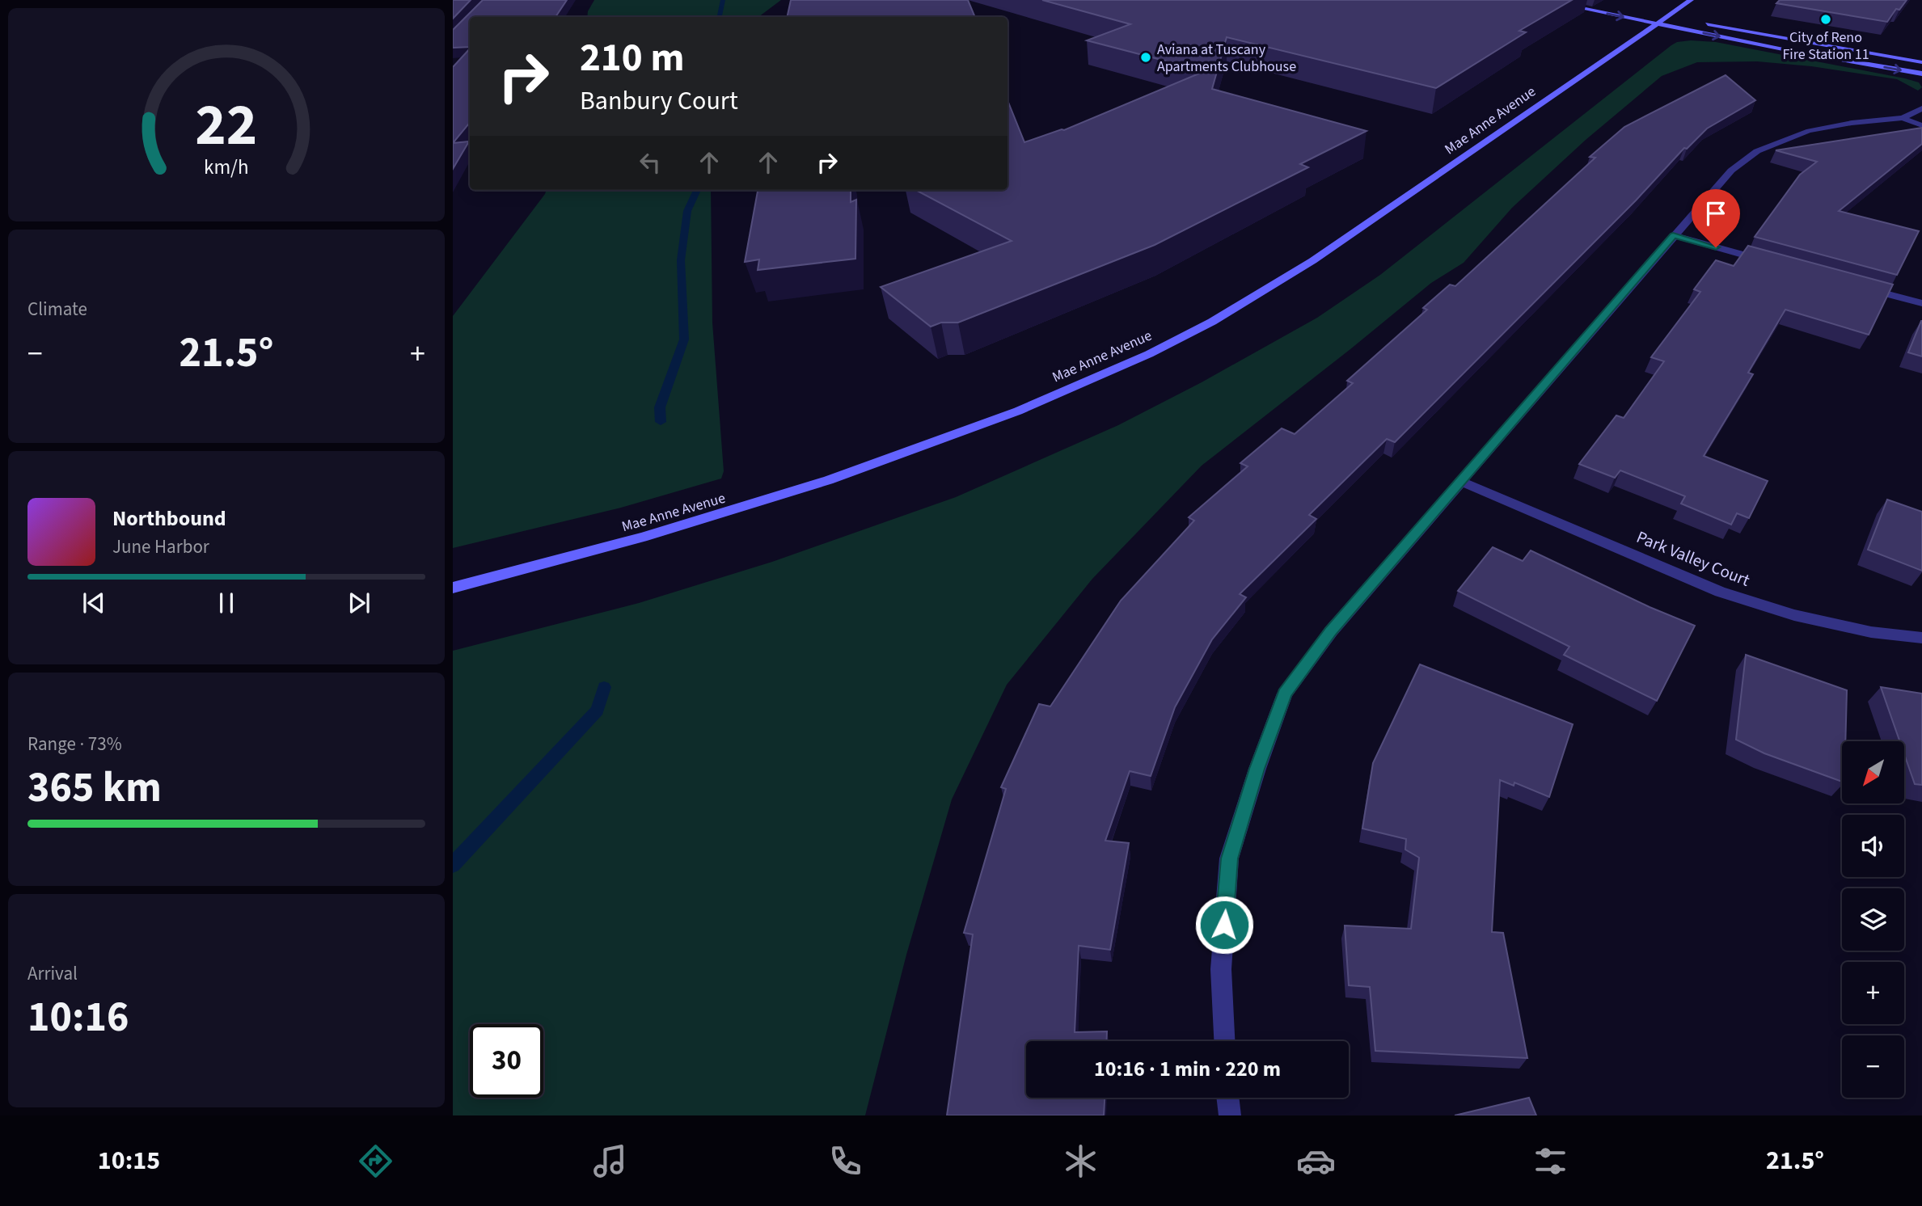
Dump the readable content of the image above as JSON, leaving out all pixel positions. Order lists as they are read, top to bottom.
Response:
{
  "streets": {
    "main road": ["Mae Anne Avenue"],
    "street": ["Park Valley Court"]
  },
  "places": ["City of Reno Fire Station 11", "Aviana at Tuscany Apartments Clubhouse"],
  "north": "bottom left",
  "page": {
    "turn": ["210 m", "Banbury Court"],
    "tile": [
      "Climate",
      ["Range · 73%", "365 km"],
      ["Arrival", "10:16"]
    ],
    "heat": ["−", "21.5°", "+"],
    "song": ["Northbound", "June Harbor"],
    "map_buttons": ["+", "−"],
    "limit": "30",
    "trip": "10:16 · 1 min · 220 m",
    "tabs": ["10:15", "21.5°"],
    "gauge": ["22", "km/h"]
  }
}
